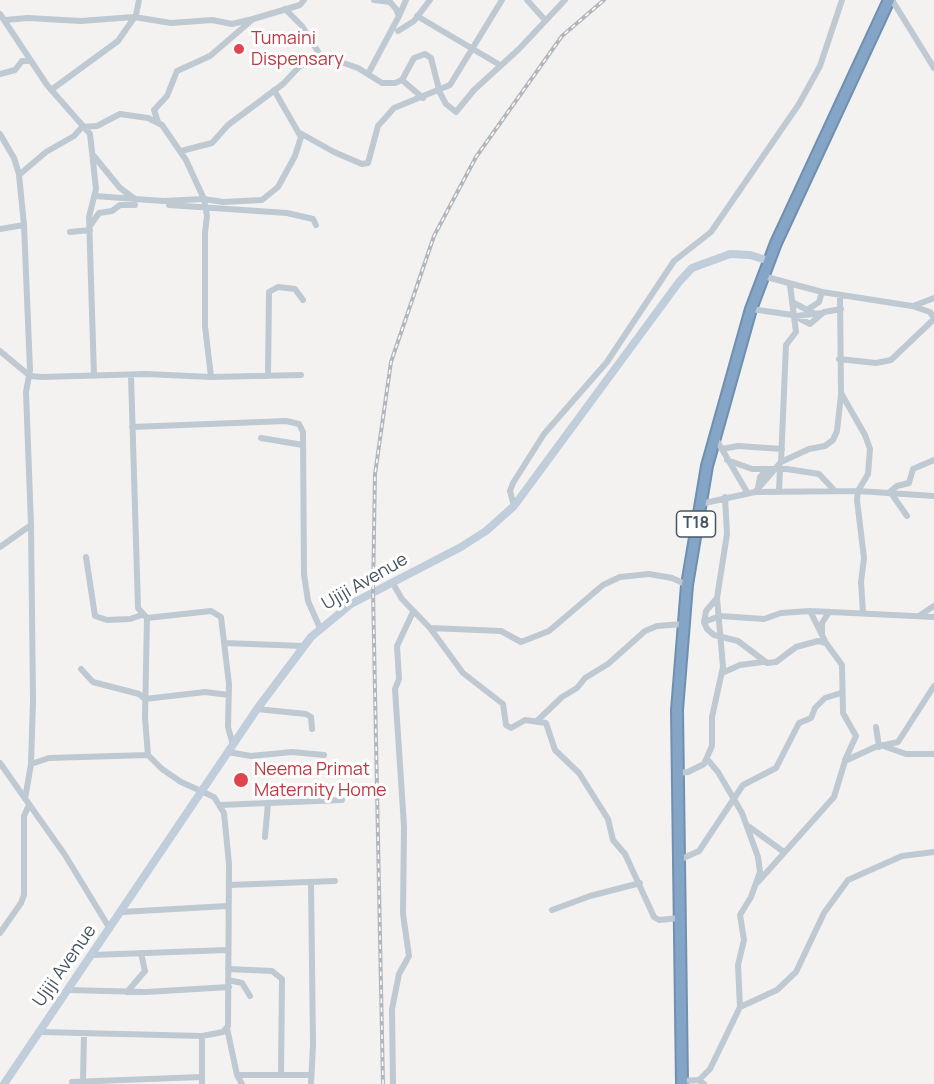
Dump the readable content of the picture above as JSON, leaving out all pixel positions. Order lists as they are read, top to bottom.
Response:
{
  "streets": {
    "highway": ["T18"],
    "main road": ["Ujiji Avenue"]
  },
  "crossings": [
    ["T18", "Ujiji Avenue"]
  ],
  "places": ["Tumaini Dispensary", "Neema Primat Maternity Home"]
}
